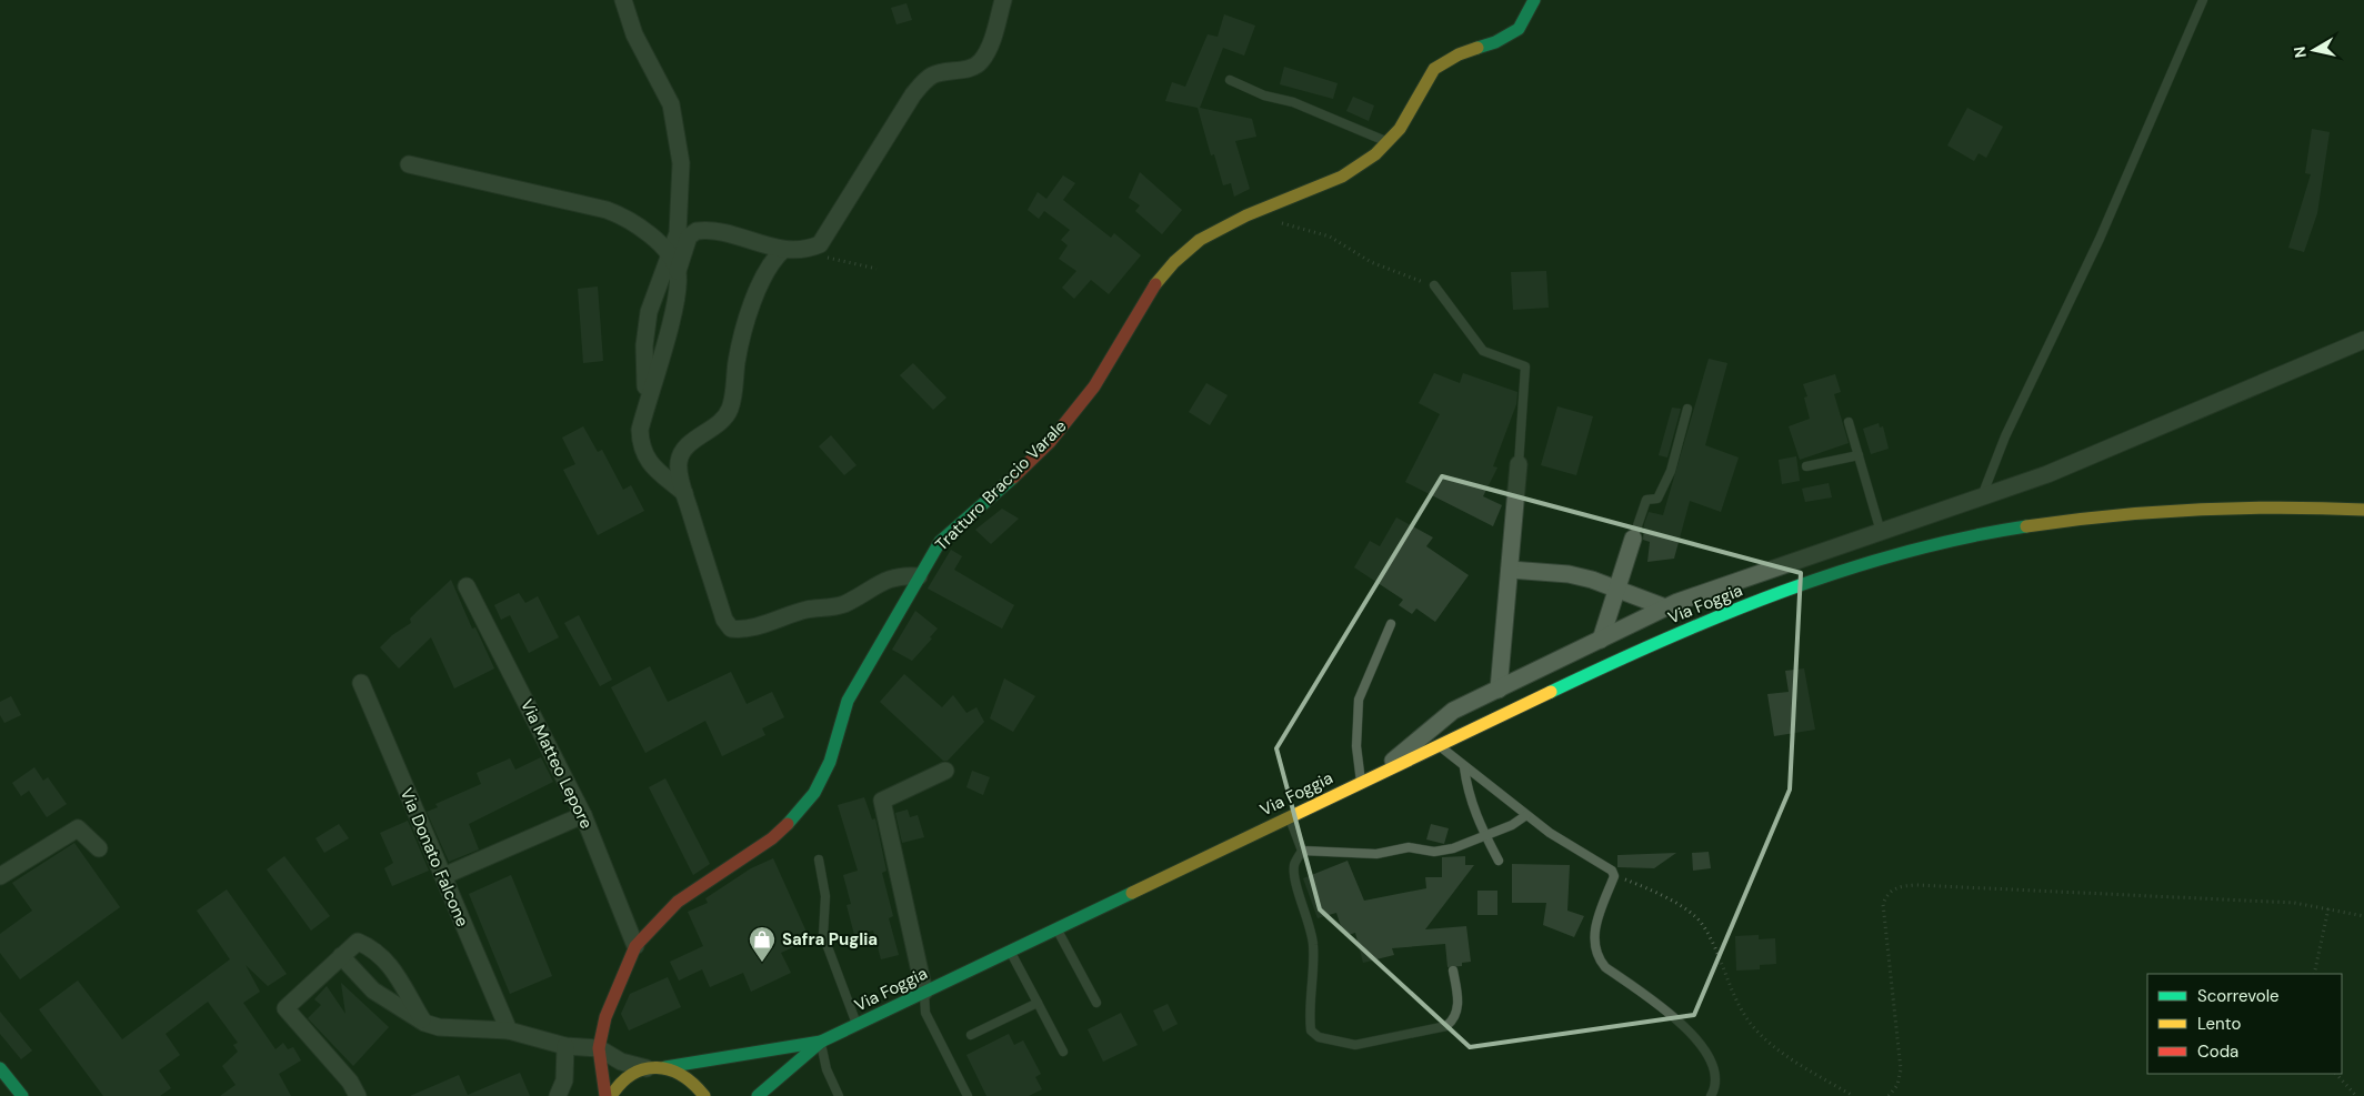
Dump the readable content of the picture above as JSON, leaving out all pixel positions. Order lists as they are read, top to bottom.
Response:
{
  "streets": {
    "main road": ["Tratturo Braccio Varale", "Via Foggia"],
    "street": ["Via Matteo Lepore", "Via Donato Falcone"]
  },
  "crossings": [
    ["Tratturo Braccio Varale", "Via Matteo Lepore"]
  ],
  "places": {
    "shop": ["Safra Puglia"]
  },
  "legend": ["Scorrevole", "Lento", "Coda"],
  "north": "left"
}
